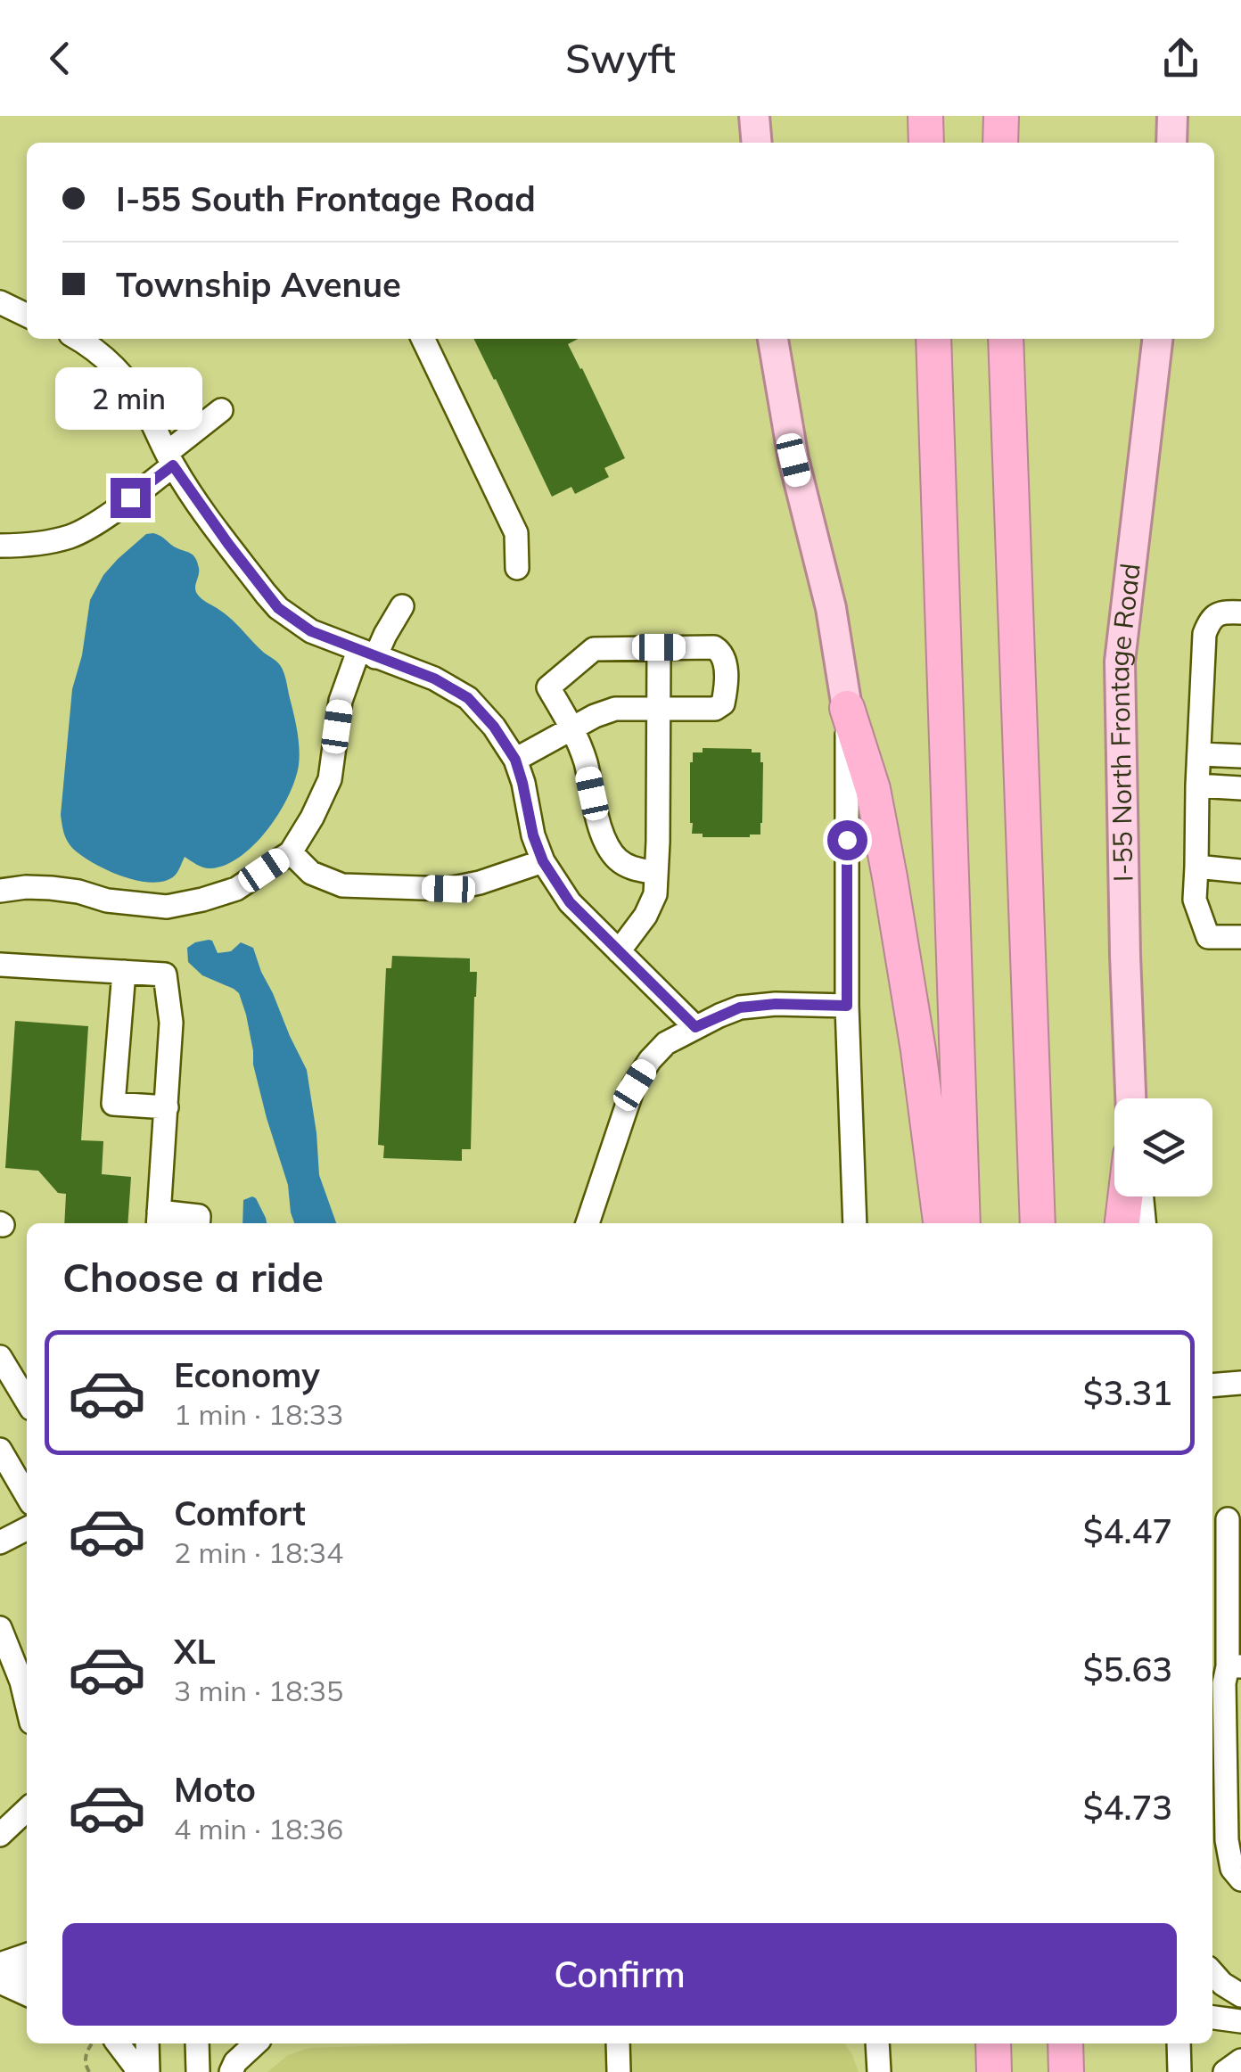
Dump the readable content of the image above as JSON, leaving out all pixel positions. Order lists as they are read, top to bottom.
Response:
{
  "streets": {
    "main road": ["I-55 North Frontage Road"]
  },
  "page": {
    "header": "Swyft",
    "banner": ["I-55 South Frontage Road", "Township Avenue"],
    "bubble": "2 min",
    "heading": "Choose a ride",
    "list": [
      {
        "name": "Economy",
        "note": "1 min · 18:33",
        "value": "$3.31"
      },
      {
        "name": "Comfort",
        "note": "2 min · 18:34",
        "value": "$4.47"
      },
      {
        "name": "XL",
        "note": "3 min · 18:35",
        "value": "$5.63"
      },
      {
        "name": "Moto",
        "note": "4 min · 18:36",
        "value": "$4.73"
      }
    ],
    "buttons": "Confirm"
  }
}
